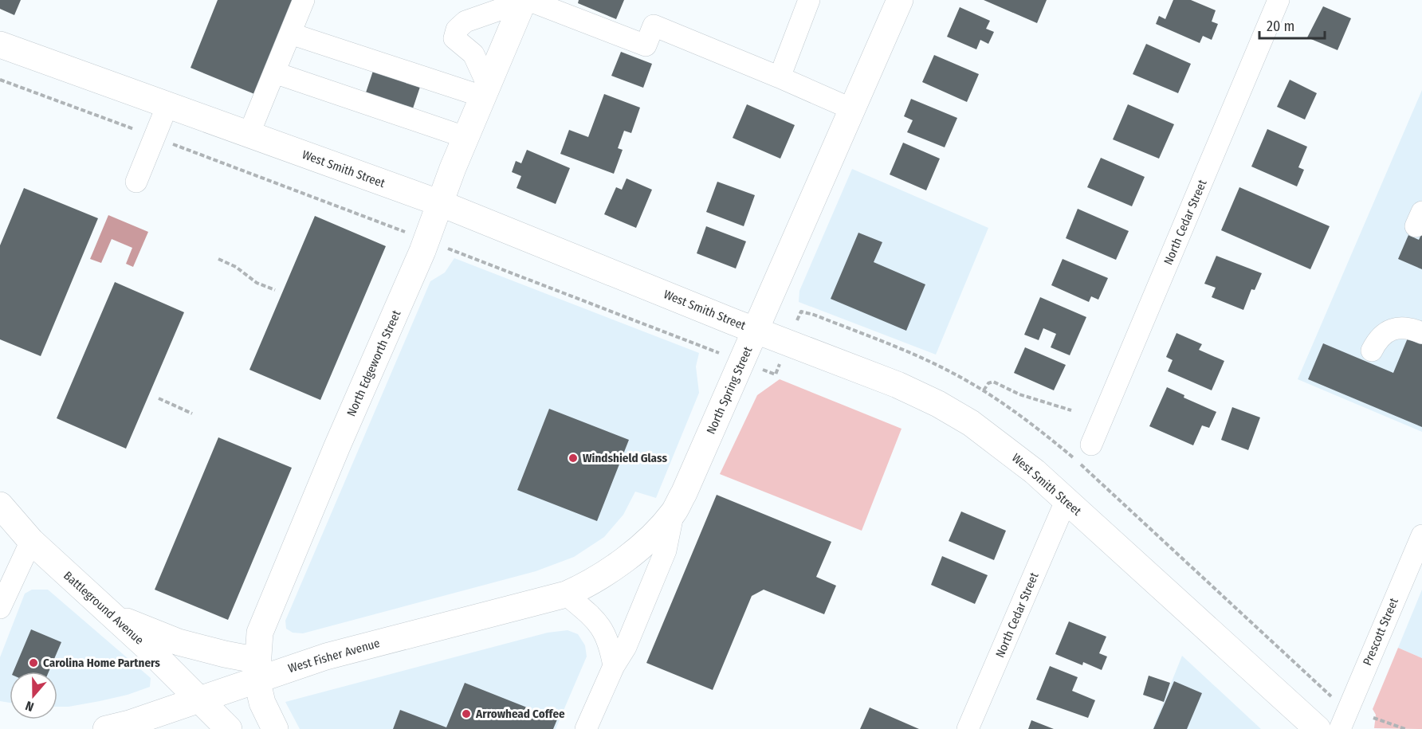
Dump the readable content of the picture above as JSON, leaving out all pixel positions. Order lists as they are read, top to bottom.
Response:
{
  "streets": {
    "main road": [
      "West Smith Street",
      "North Edgeworth Street",
      "North Spring Street",
      "Battleground Avenue",
      "West Fisher Avenue"
    ],
    "street": ["North Cedar Street", "Prescott Street"]
  },
  "crossings": [
    ["West Smith Street", "North Cedar Street"],
    ["West Smith Street", "North Edgeworth Street"],
    ["West Smith Street", "North Spring Street"],
    ["North Edgeworth Street", "West Fisher Avenue"],
    ["North Spring Street", "West Fisher Avenue"],
    ["Battleground Avenue", "West Fisher Avenue"]
  ],
  "places": ["Windshield Glass", "Carolina Home Partners", "Arrowhead Coffee"],
  "scale_bar": "20 m",
  "north": "bottom"
}
